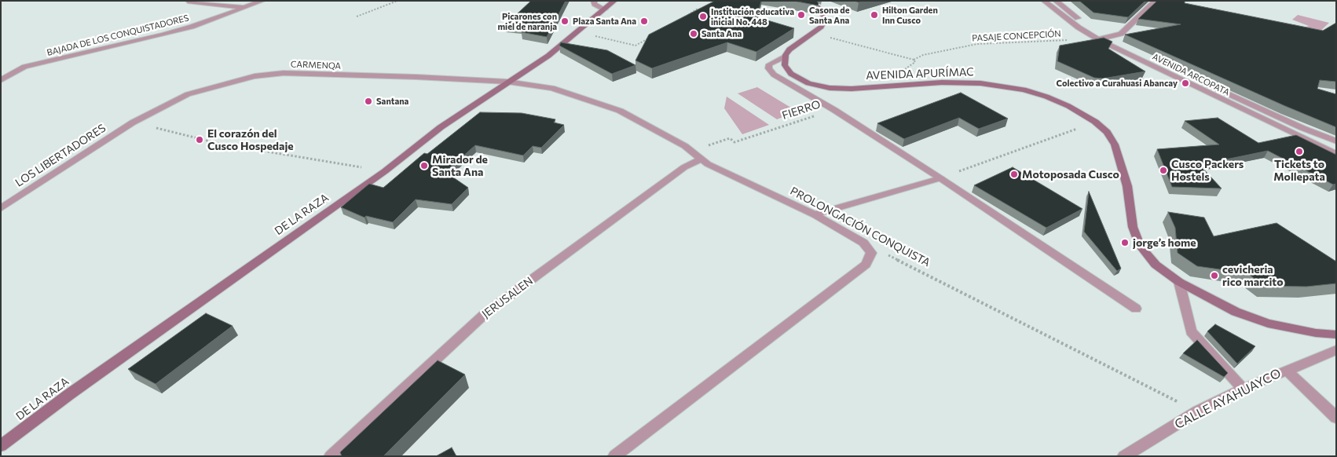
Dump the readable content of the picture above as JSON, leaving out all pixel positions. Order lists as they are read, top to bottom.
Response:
{
  "streets": {
    "main road": ["AVENIDA APURÍMAC", "DE LA RAZA"],
    "street": [
      "BAJADA DE LOS CONQUISTADORES",
      "CARMENQA",
      "AVENIDA ARCOPATA",
      "LOS LIBERTADORES",
      "PROLONGACIÓN CONQUISTA",
      "JERUSALEN",
      "CALLE AYAHUAYCO"
    ],
    "path": ["PASAJE CONCEPCIÓN", "FIERRO"]
  },
  "crossings": [
    ["PASAJE CONCEPCIÓN", "AVENIDA APURÍMAC"],
    ["PASAJE CONCEPCIÓN", "AVENIDA ARCOPATA"],
    ["CARMENQA", "LOS LIBERTADORES"],
    ["CARMENQA", "DE LA RAZA"],
    ["CARMENQA", "PROLONGACIÓN CONQUISTA"],
    ["FIERRO", "PROLONGACIÓN CONQUISTA"],
    ["FIERRO", "JERUSALEN"],
    ["DE LA RAZA", "PROLONGACIÓN CONQUISTA"],
    ["PROLONGACIÓN CONQUISTA", "JERUSALEN"],
    ["PROLONGACIÓN CONQUISTA", "CALLE AYAHUAYCO"]
  ],
  "places": [
    "Casona de Santa Ana",
    "Hilton Garden Inn Cusco",
    "Institución educativa inicial No. 448",
    "Picarones con miel de naranja",
    "Plaza Santa Ana",
    "Santa Ana",
    "Colectivo a Curahuasi Abancay",
    "Santana",
    "El corazón del Cusco Hospedaje",
    "Tickets to Mollepata",
    "Mirador de Santa Ana",
    "Cusco Packers Hostels",
    "Motoposada Cusco",
    "jorge’s home",
    "cevicheria rico marcito"
  ]
}
